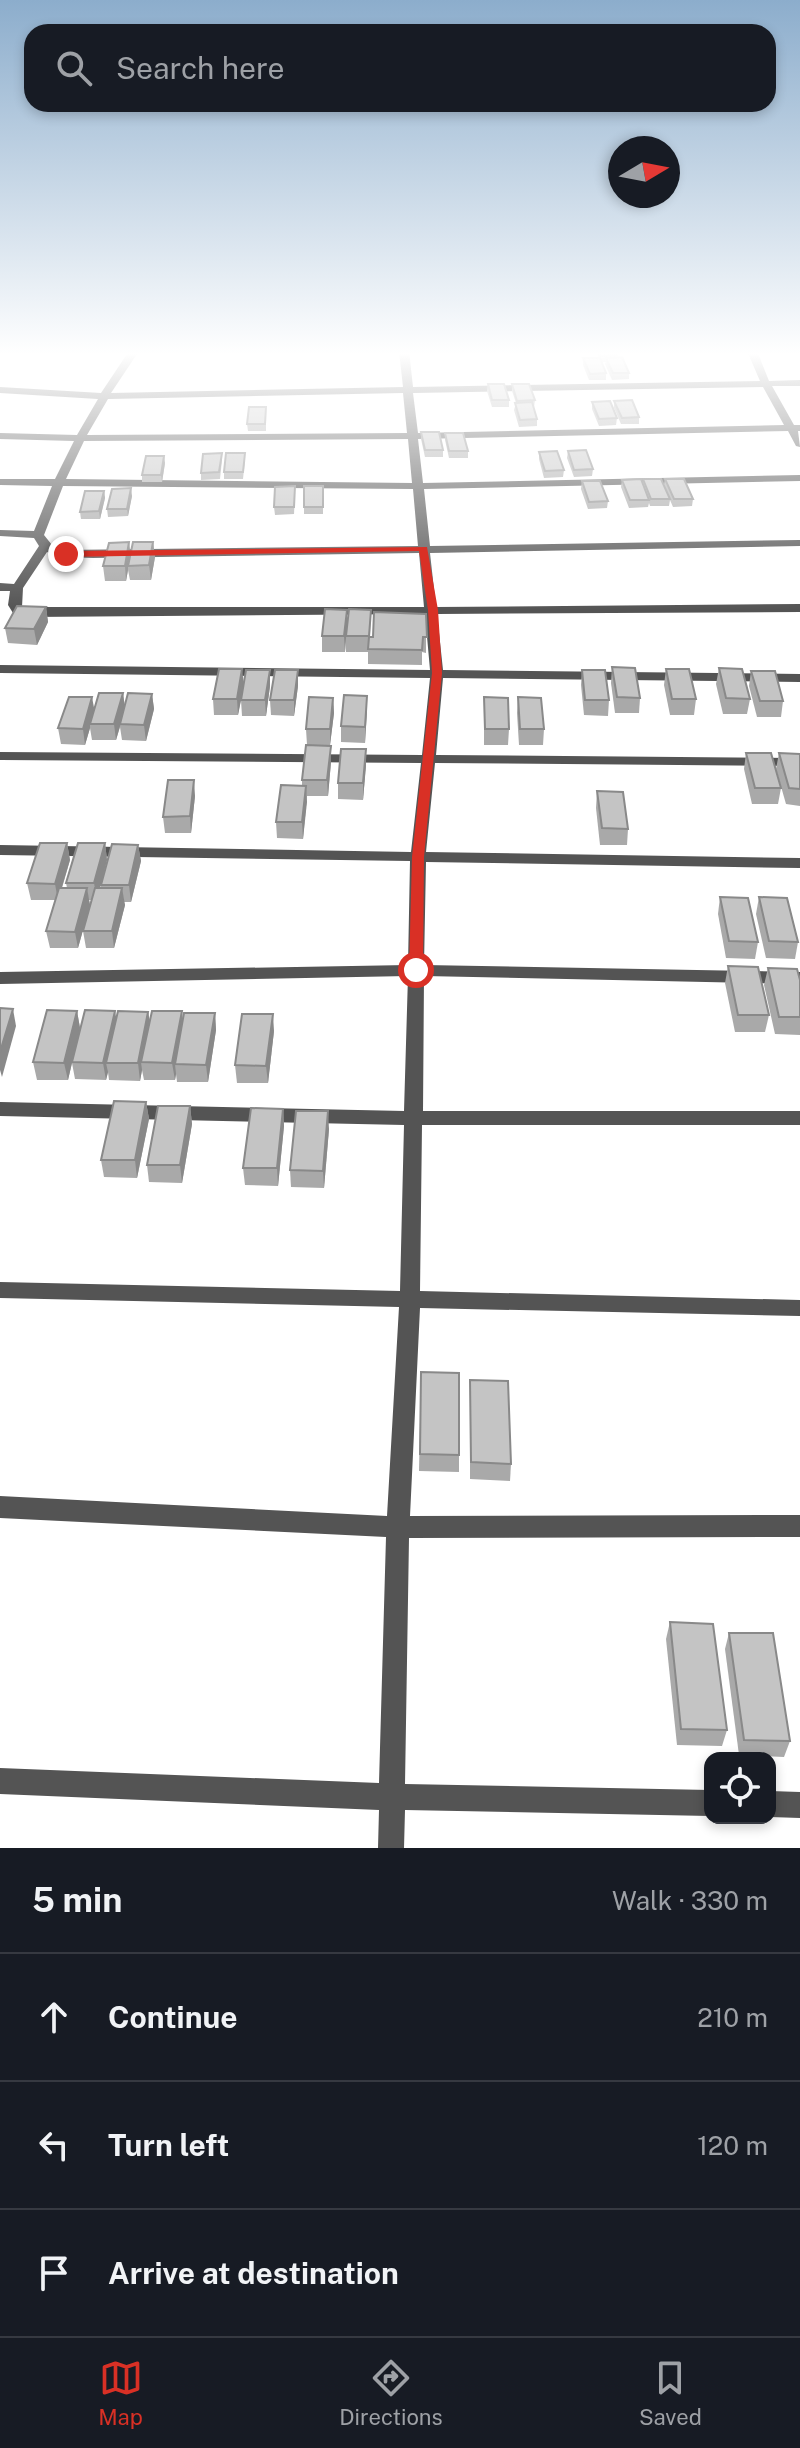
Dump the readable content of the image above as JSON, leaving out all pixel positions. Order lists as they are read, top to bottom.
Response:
{
  "north": "right",
  "page": {
    "search": "Search here",
    "heading": ["5 min", "Walk · 330 m"],
    "list": [
      ["Continue", "210 m"],
      ["Turn left", "120 m"],
      "Arrive at destination"
    ],
    "nav": ["Map", "Directions", "Saved"]
  }
}
